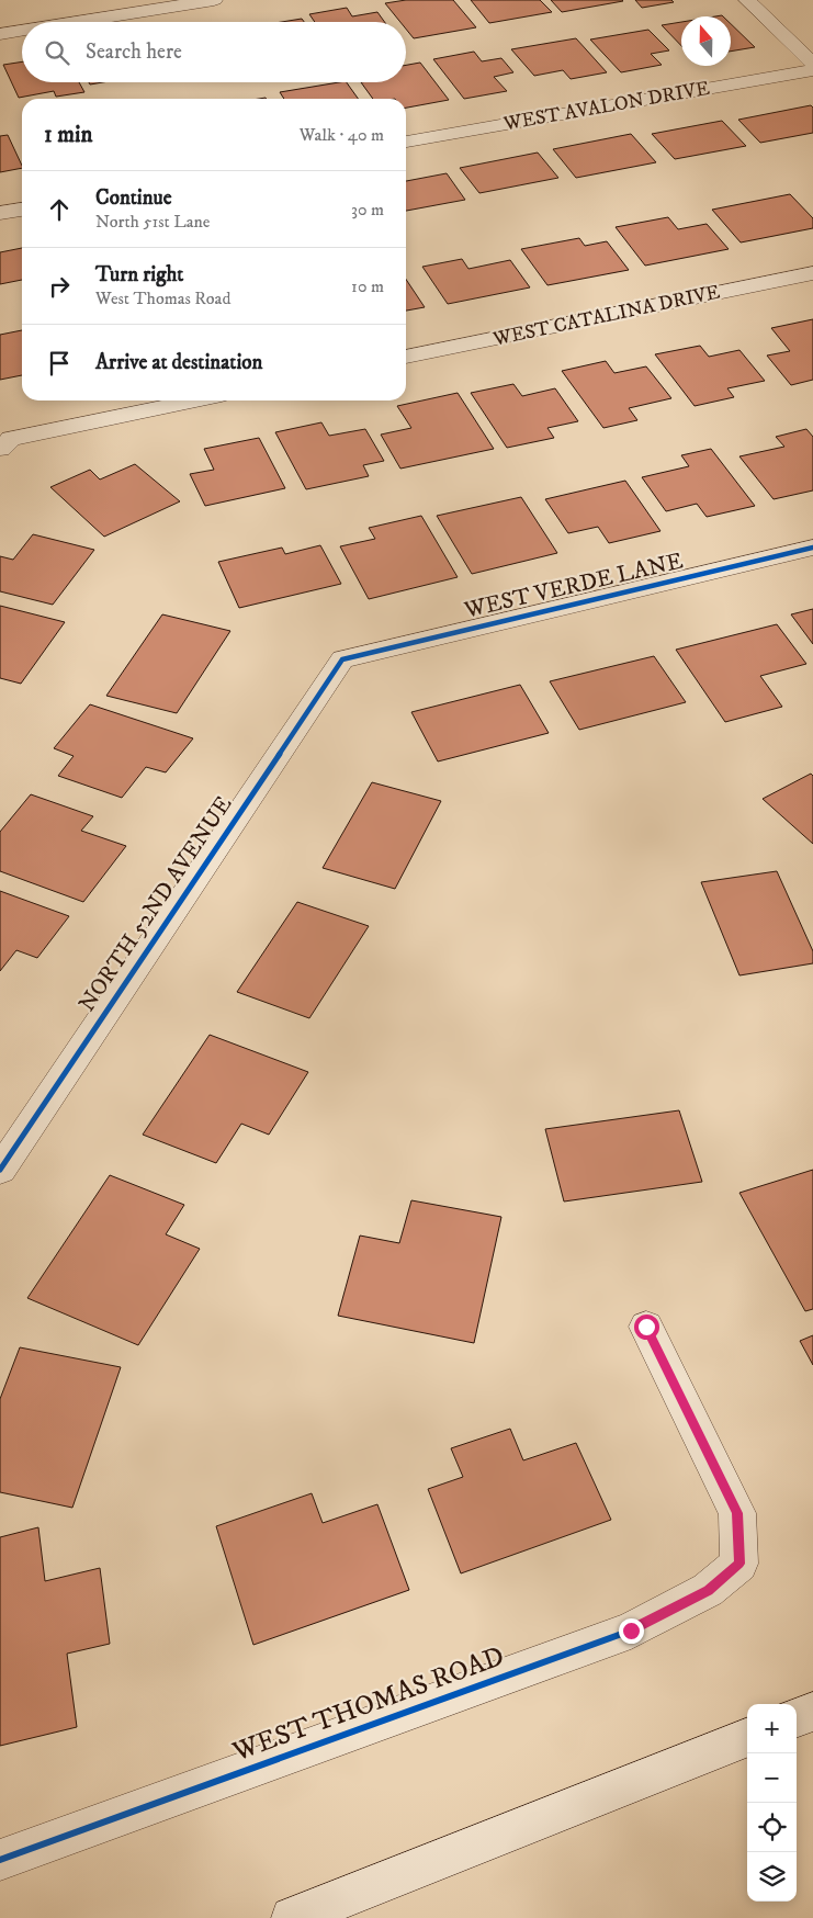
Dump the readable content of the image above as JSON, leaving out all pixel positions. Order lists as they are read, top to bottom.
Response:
{
  "streets": {
    "street": [
      "WEST AVALON DRIVE",
      "WEST CATALINA DRIVE",
      "WEST VERDE LANE",
      "NORTH 52ND AVENUE",
      "WEST THOMAS ROAD"
    ]
  },
  "crossings": [
    ["WEST VERDE LANE", "NORTH 52ND AVENUE"]
  ],
  "north": "top",
  "page": {
    "search": "Search here",
    "heading": ["1 min", "Walk · 40 m"],
    "list": [
      ["Continue", "North 51st Lane", "30 m"],
      ["Turn right", "West Thomas Road", "10 m"],
      "Arrive at destination"
    ],
    "map_buttons": ["+", "−"]
  }
}
